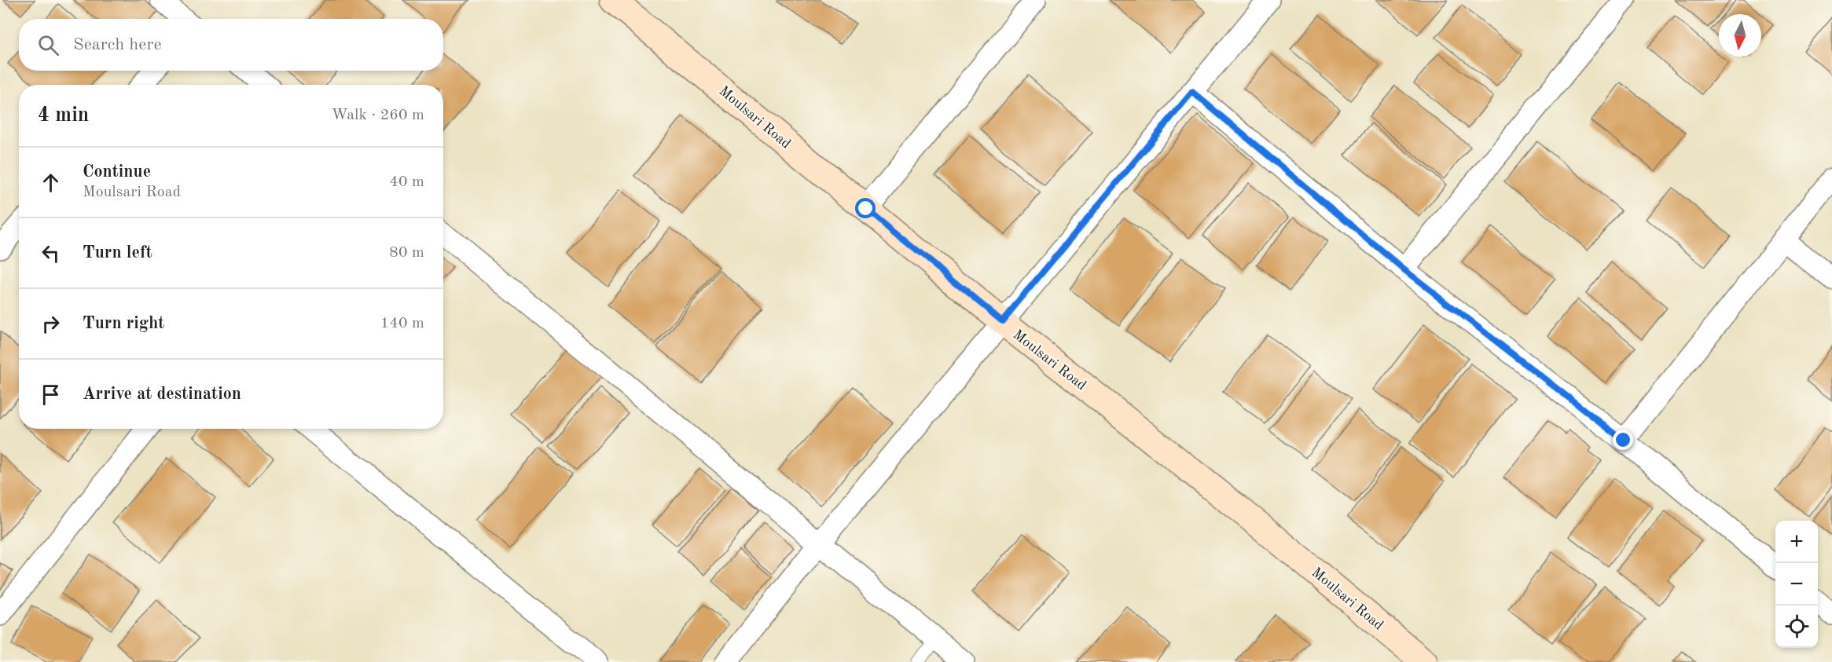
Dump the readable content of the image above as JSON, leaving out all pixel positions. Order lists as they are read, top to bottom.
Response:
{
  "streets": {
    "street": ["Moulsari Road"]
  },
  "north": "bottom",
  "page": {
    "search": "Search here",
    "heading": ["4 min", "Walk · 260 m"],
    "list": [
      ["Continue", "Moulsari Road", "40 m"],
      ["Turn left", "80 m"],
      ["Turn right", "140 m"],
      "Arrive at destination"
    ],
    "map_buttons": ["+", "−"]
  }
}
